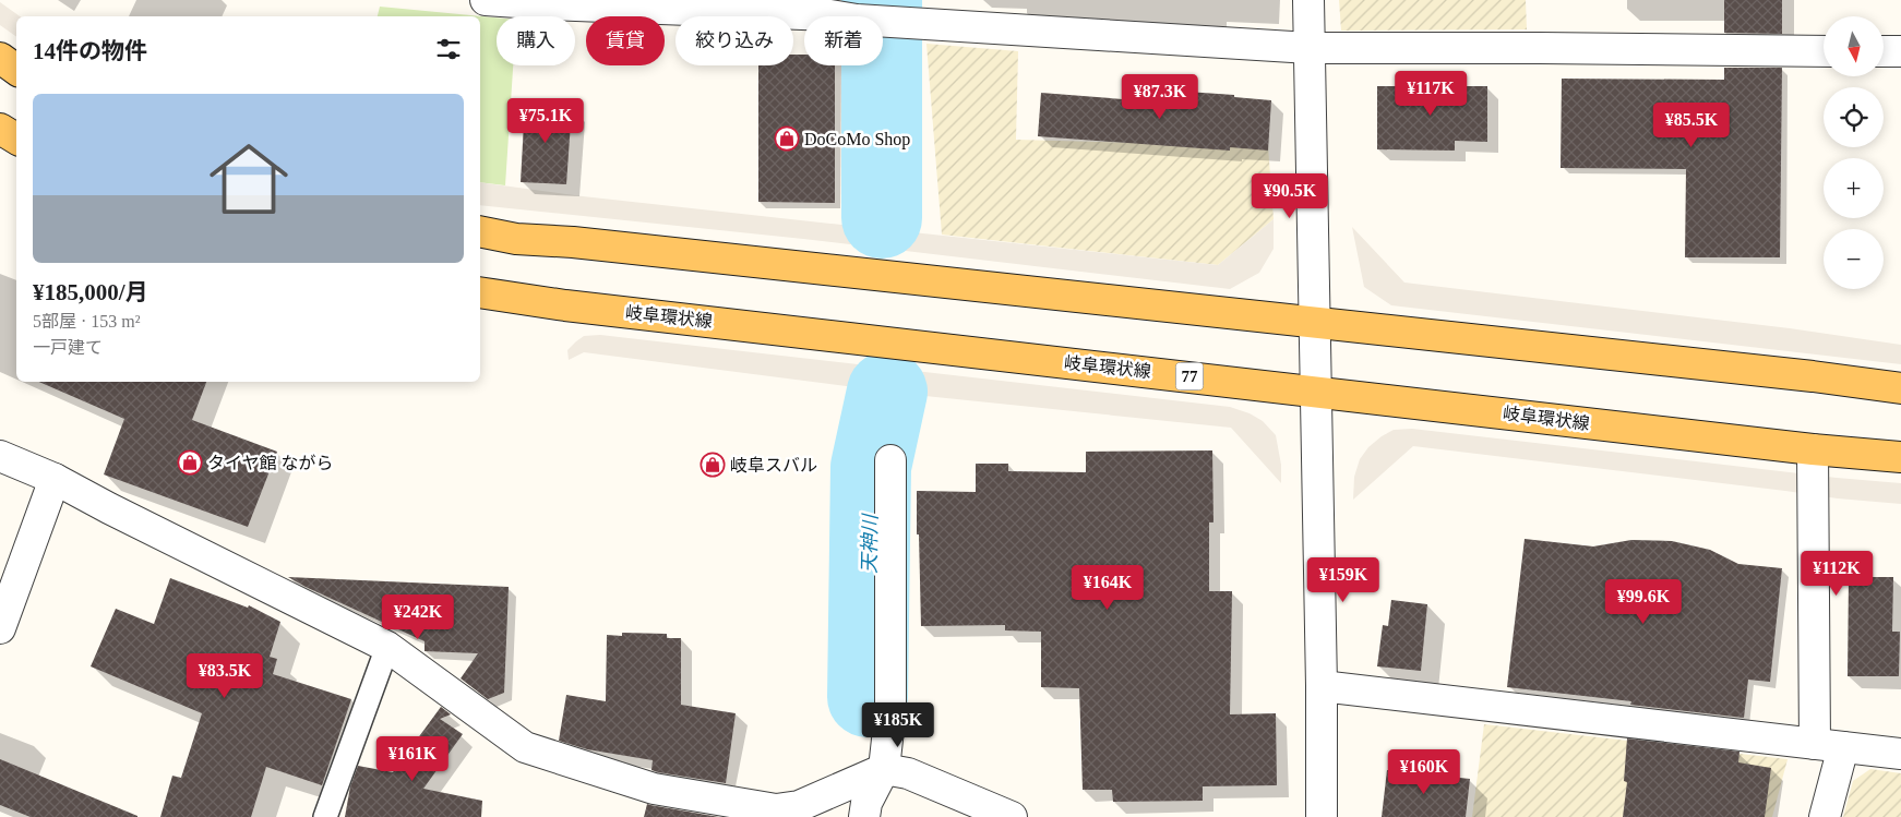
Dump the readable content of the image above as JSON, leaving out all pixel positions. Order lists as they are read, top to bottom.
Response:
{
  "streets": {
    "main road": ["岐阜環状線", "77"]
  },
  "water": ["天神川"],
  "places": {
    "shop": ["DoCoMo Shop", "タイヤ館 ながら", "岐阜スバル"]
  },
  "north": "bottom",
  "page": {
    "map_buttons": ["+", "−"],
    "chip": [
      "購入",
      "賃貸",
      "絞り込み",
      "新着"
    ],
    "heading": "14件の物件",
    "price": [
      "¥117K",
      "¥87.3K",
      "¥75.1K",
      "¥85.5K",
      "¥90.5K",
      "¥112K",
      "¥159K",
      "¥164K",
      "¥99.6K",
      "¥242K",
      "¥83.5K",
      "¥185K",
      "¥161K",
      "¥160K"
    ],
    "list": [
      {
        "name": "¥185,000/月",
        "note": "5部屋 · 153 m² · 一戸建て"
      }
    ]
  }
}
